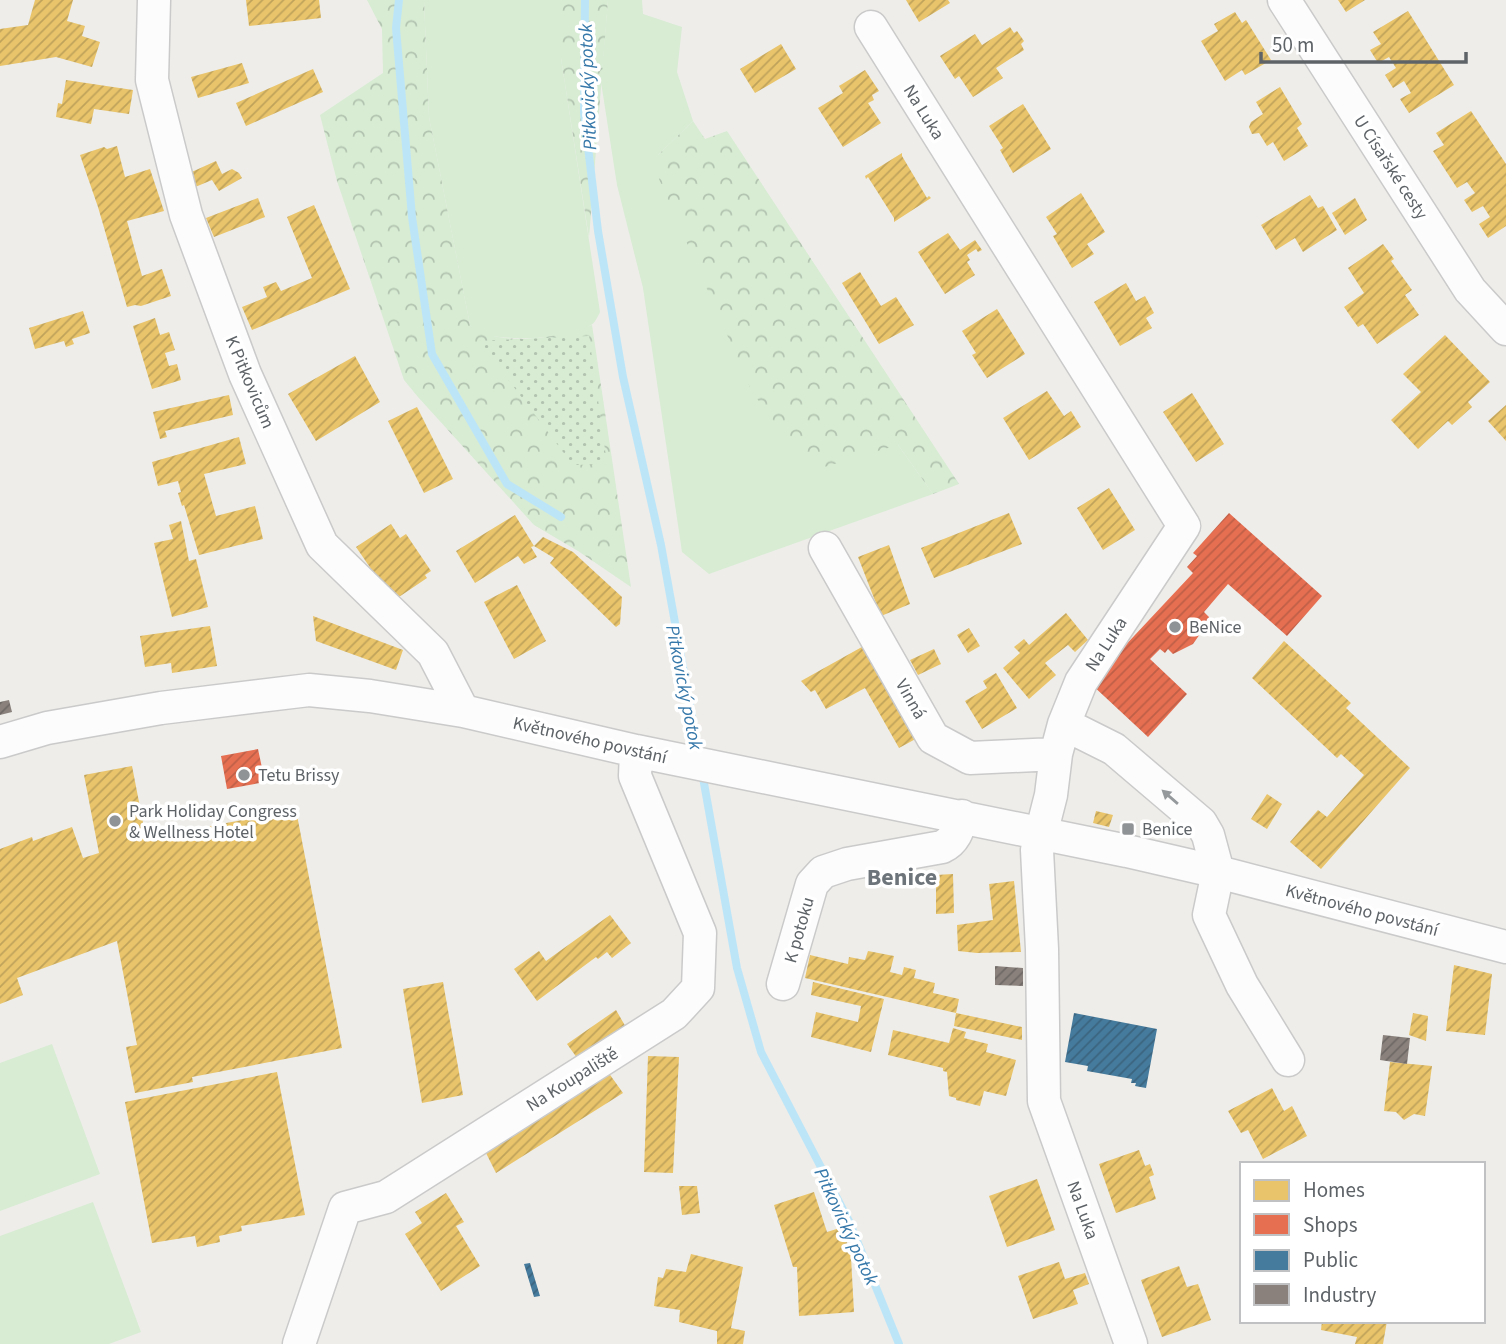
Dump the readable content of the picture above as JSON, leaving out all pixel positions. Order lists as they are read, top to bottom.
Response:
{
  "streets": {
    "street": [
      "Na Luka",
      "U Císařské cesty",
      "K Pitkovicům",
      "Vinná",
      "Květnového povstání",
      "K potoku",
      "Na Koupaliště"
    ]
  },
  "crossings": [
    ["Na Luka", "Vinná"],
    ["Na Luka", "Květnového povstání"],
    ["K Pitkovicům", "Květnového povstání"],
    ["Květnového povstání", "K potoku"],
    ["Květnového povstání", "Na Koupaliště"]
  ],
  "districts": ["Benice"],
  "water": ["Pitkovický potok"],
  "places": {
    "other": ["BeNice", "Tetu Brissy", "Park Holiday Congress & Wellness Hotel"],
    "transit": ["Benice"]
  },
  "legend": [
    "Homes",
    "Shops",
    "Public",
    "Industry"
  ],
  "scale_bar": "50 m"
}
